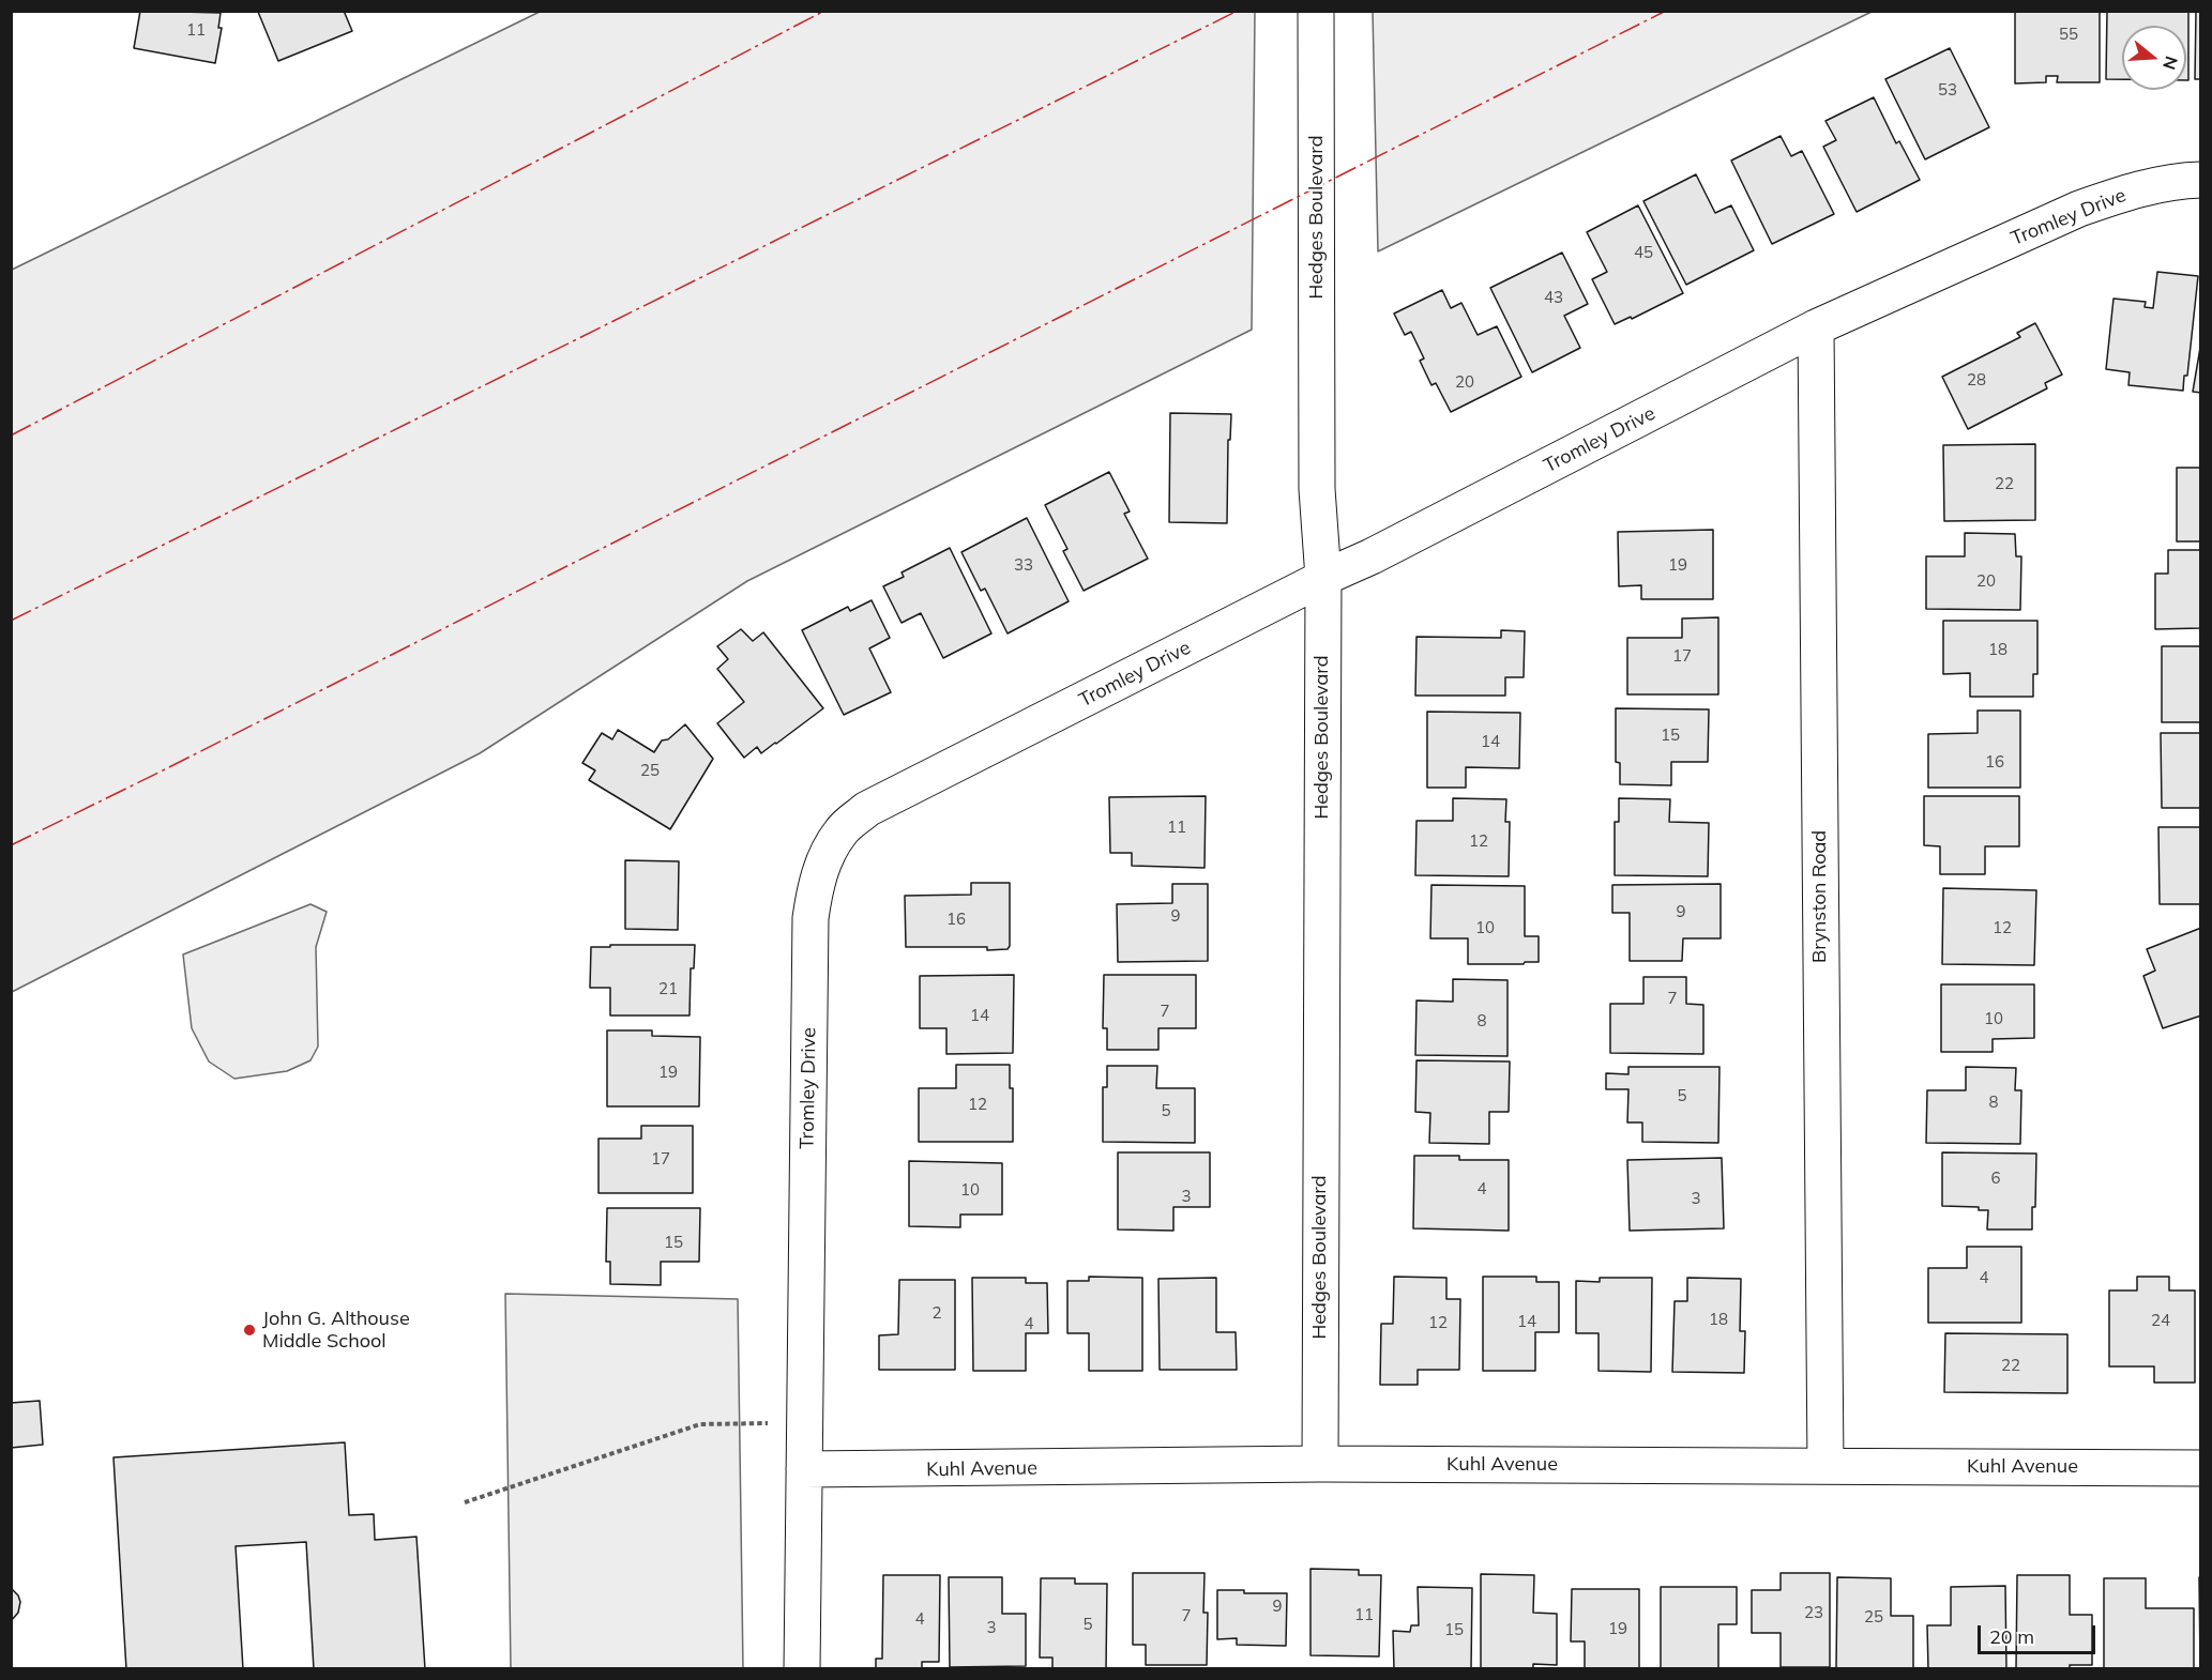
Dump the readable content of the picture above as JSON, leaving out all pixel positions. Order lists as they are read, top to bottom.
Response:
{
  "streets": {
    "street": [
      "Hedges Boulevard",
      "Tromley Drive",
      "Brynston Road",
      "Kuhl Avenue"
    ]
  },
  "crossings": [
    ["Hedges Boulevard", "Tromley Drive"],
    ["Hedges Boulevard", "Kuhl Avenue"],
    ["Tromley Drive", "Brynston Road"],
    ["Tromley Drive", "Kuhl Avenue"],
    ["Brynston Road", "Kuhl Avenue"]
  ],
  "places": ["John G. Althouse Middle School"],
  "house_numbers": [
    "11",
    "55",
    "53",
    "45",
    "43",
    "28",
    "20",
    "22",
    "33",
    "19",
    "20",
    "18",
    "17",
    "15",
    "14",
    "16",
    "25",
    "11",
    "12",
    "9",
    "9",
    "16",
    "10",
    "12",
    "21",
    "7",
    "7",
    "14",
    "10",
    "8",
    "19",
    "5",
    "8",
    "12",
    "5",
    "17",
    "6",
    "4",
    "10",
    "3",
    "3",
    "15",
    "4",
    "2",
    "18",
    "24",
    "14",
    "12",
    "4",
    "22",
    "9",
    "23",
    "11",
    "7",
    "25",
    "4",
    "5",
    "3",
    "19",
    "15"
  ],
  "scale_bar": "20 m",
  "north": "right"
}
